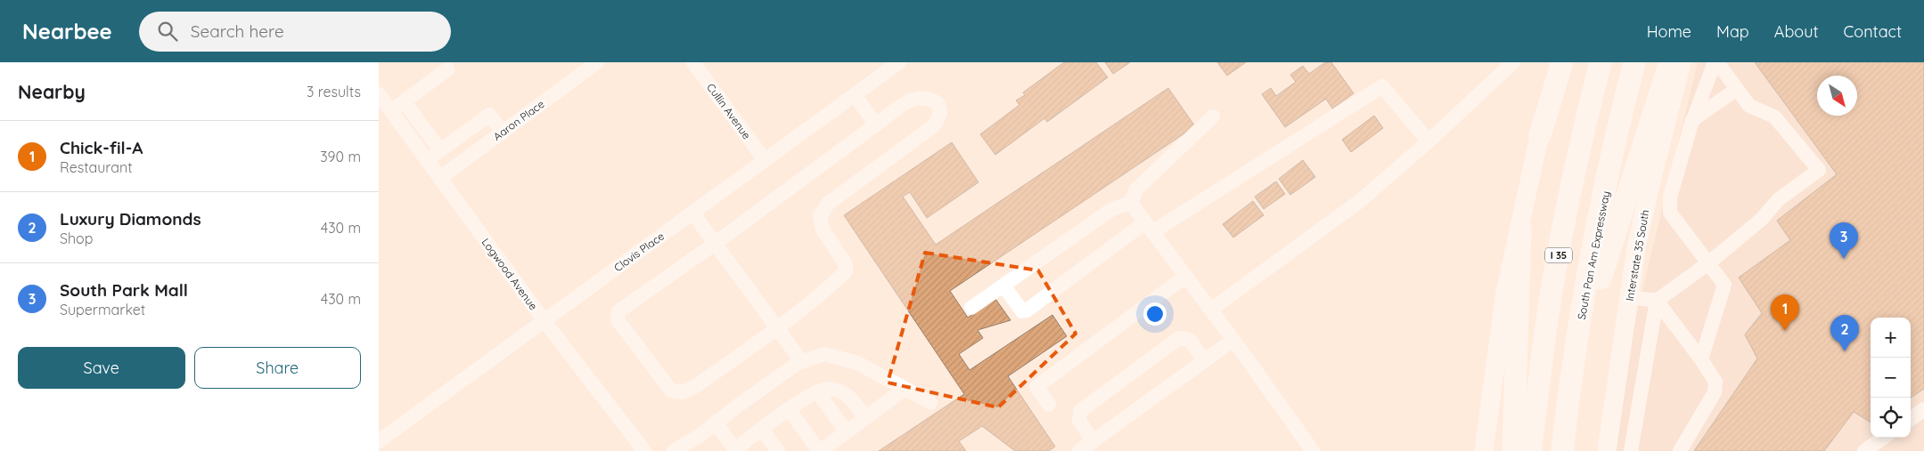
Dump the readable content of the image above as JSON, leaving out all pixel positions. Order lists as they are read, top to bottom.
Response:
{
  "streets": {
    "highway": ["I 35", "South Pan Am Expressway"],
    "main road": ["Interstate 35 South"],
    "street": [
      "Cullin Avenue",
      "Aaron Place",
      "Clovis Place",
      "Logwood Avenue"
    ]
  },
  "crossings": [
    ["Cullin Avenue", "Clovis Place"],
    ["Aaron Place", "Logwood Avenue"],
    ["Clovis Place", "Logwood Avenue"]
  ],
  "north": "bottom right",
  "page": {
    "header": "Nearbee",
    "search": "Search here",
    "nav": [
      "Home",
      "Map",
      "About",
      "Contact"
    ],
    "heading": ["Nearby", "3 results"],
    "list": [
      {
        "mark": "1",
        "name": "Chick-fil-A",
        "note": "Restaurant",
        "value": "390 m"
      },
      {
        "mark": "2",
        "name": "Luxury Diamonds",
        "note": "Shop",
        "value": "430 m"
      },
      {
        "mark": "3",
        "name": "South Park Mall",
        "note": "Supermarket",
        "value": "430 m"
      }
    ],
    "pins": ["3", "1", "2"],
    "map_buttons": ["+", "−"],
    "buttons": ["Save", "Share"]
  }
}
